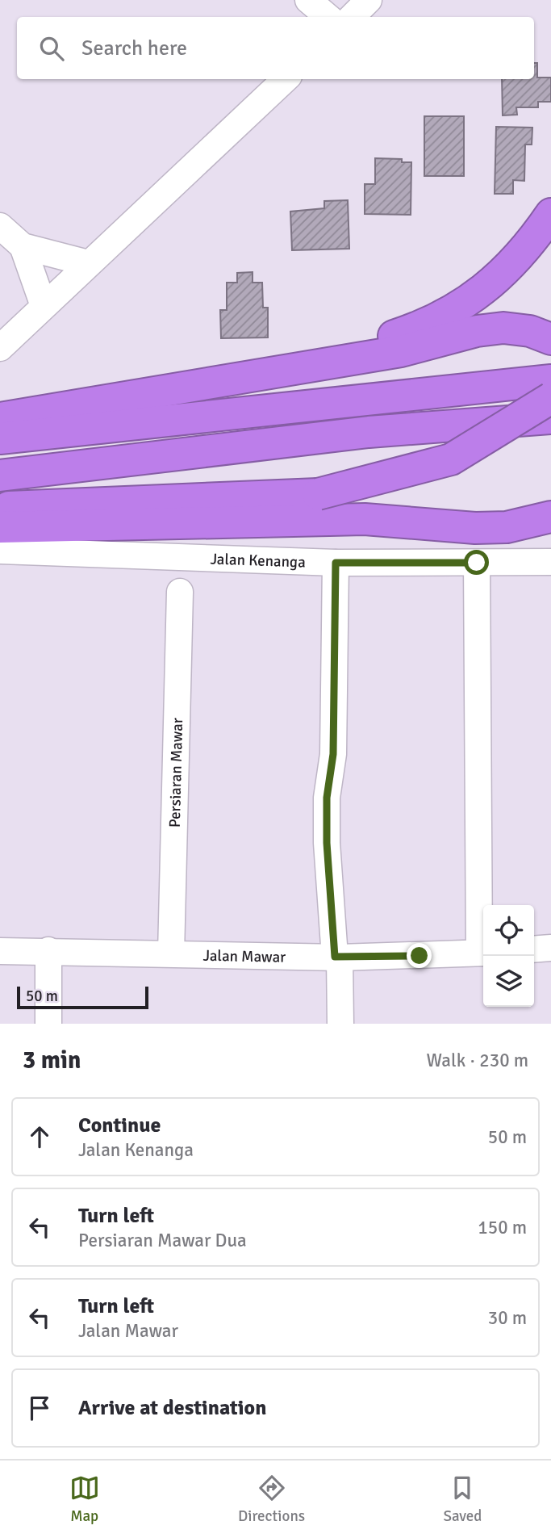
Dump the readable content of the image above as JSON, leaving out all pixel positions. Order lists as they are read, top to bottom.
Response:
{
  "streets": {
    "street": ["Jalan Kenanga", "Persiaran Mawar", "Jalan Mawar"]
  },
  "crossings": [
    ["Persiaran Mawar", "Jalan Mawar"]
  ],
  "scale_bar": "50 m",
  "page": {
    "search": "Search here",
    "scale": "50 m",
    "heading": ["3 min", "Walk · 230 m"],
    "list": [
      ["Continue", "Jalan Kenanga", "50 m"],
      ["Turn left", "Persiaran Mawar Dua", "150 m"],
      ["Turn left", "Jalan Mawar", "30 m"],
      "Arrive at destination"
    ],
    "nav": ["Map", "Directions", "Saved"]
  }
}
